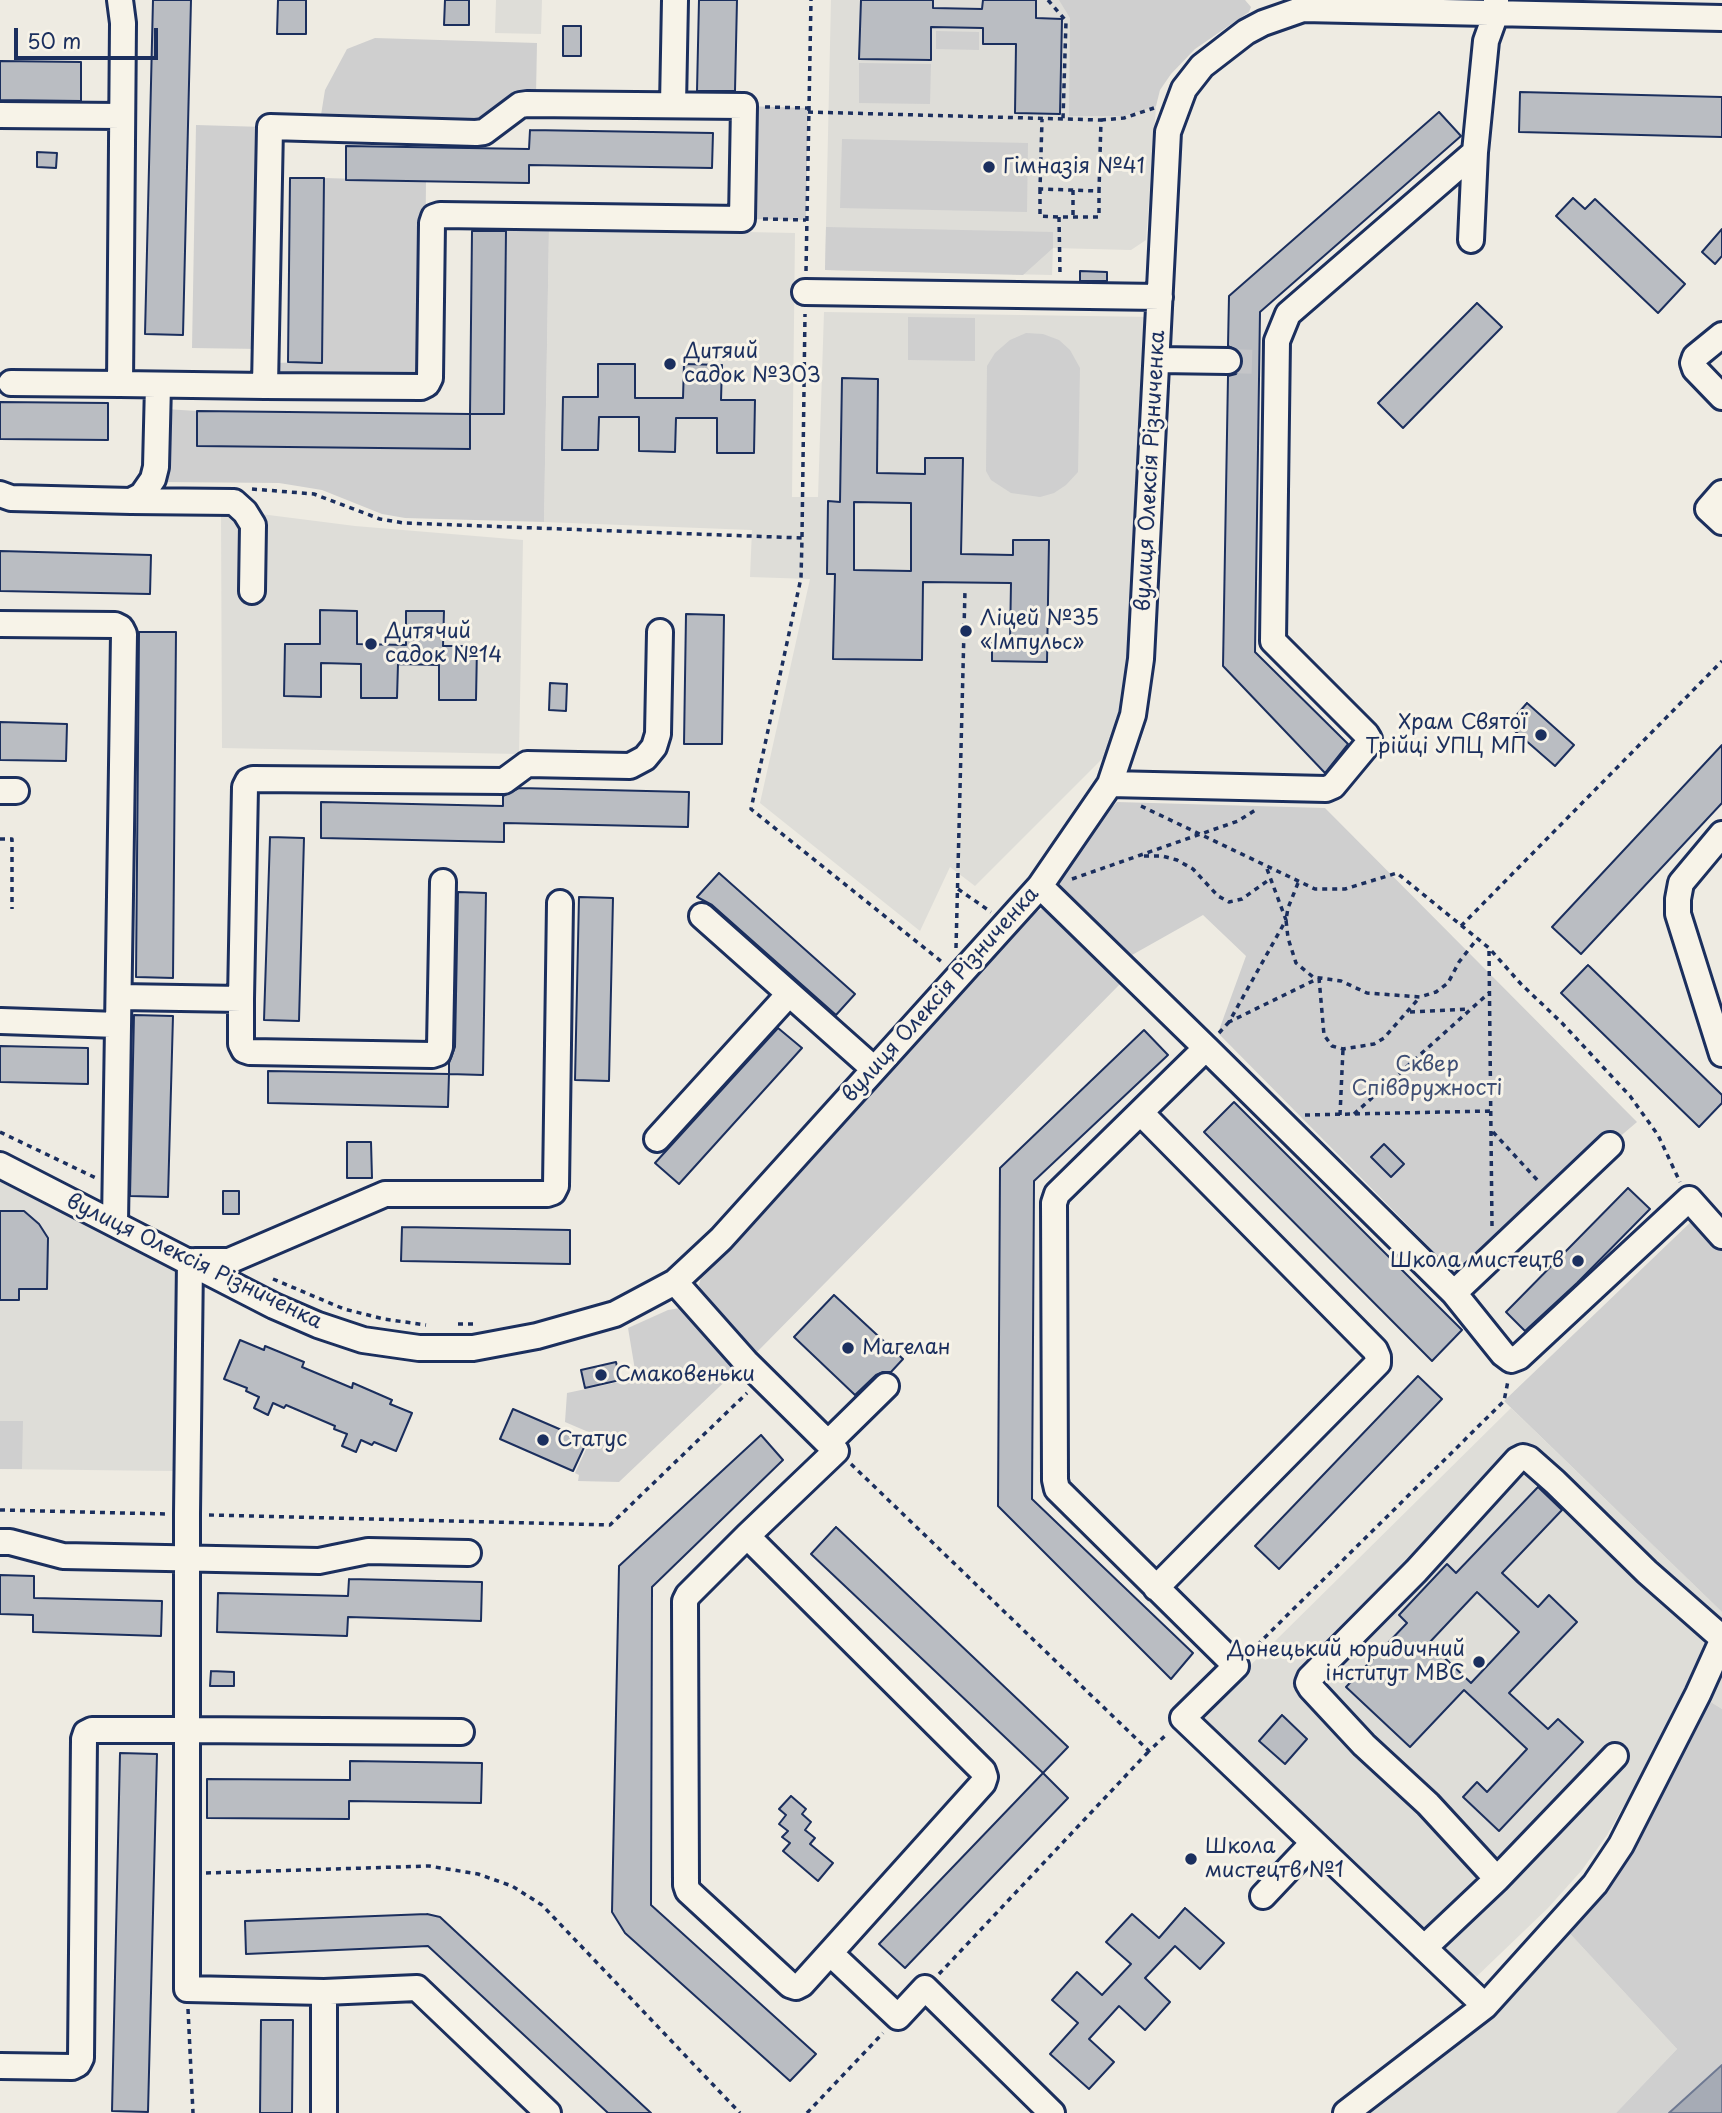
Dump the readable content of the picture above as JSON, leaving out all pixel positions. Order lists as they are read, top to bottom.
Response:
{
  "streets": {
    "street": ["вулиця Олексія Різниченка"]
  },
  "parks": ["Сквер Співдружності"],
  "places": [
    "Гімназія №41",
    "Дитяий садок №303",
    "Ліцей №35 «Імпульс»",
    "Дитячий садок №14",
    "Храм Святої Трійці УПЦ МП",
    "Школа мистецтв",
    "Магелан",
    "Смаковеньки",
    "Статус",
    "Донецький юридичний інститут МВС",
    "Школа мистецтв №1"
  ],
  "scale_bar": "50 m"
}
